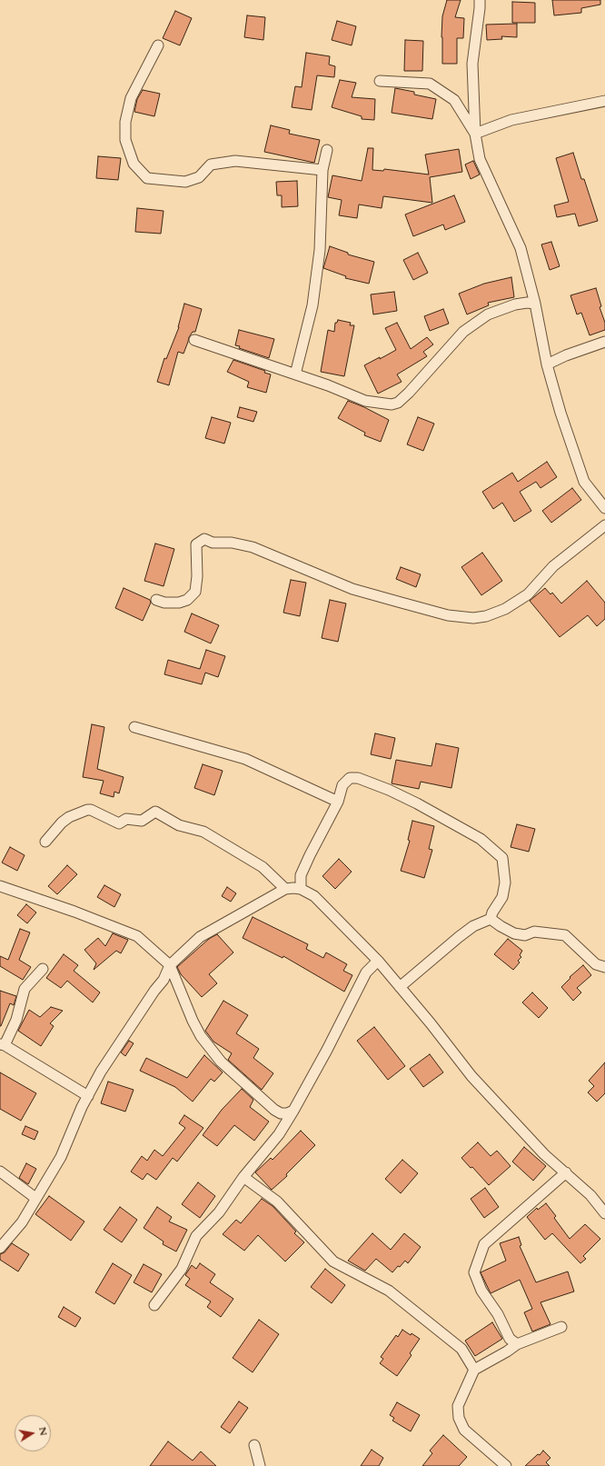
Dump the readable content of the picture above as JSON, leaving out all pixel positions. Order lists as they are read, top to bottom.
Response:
{
  "north": "right"
}
